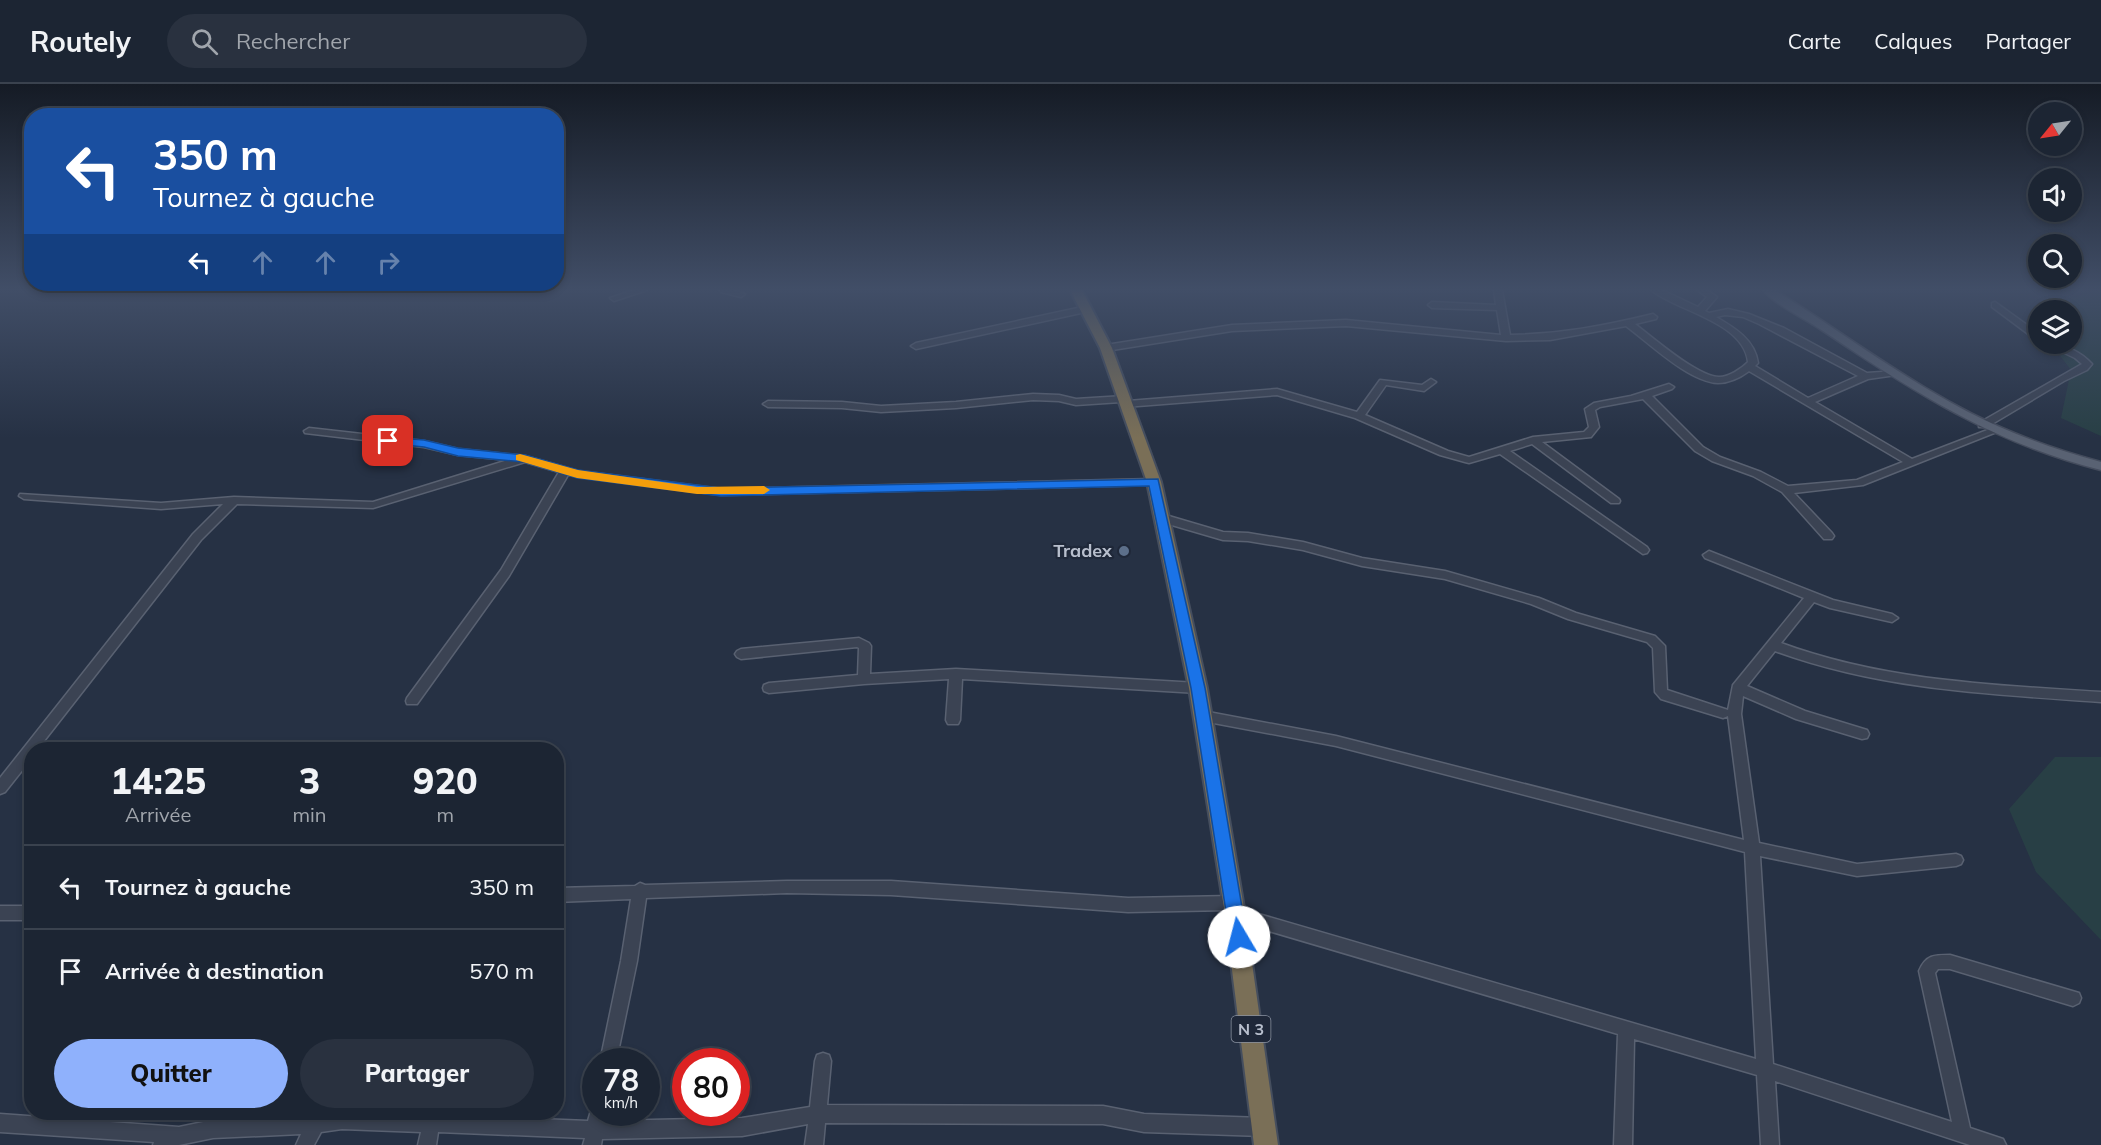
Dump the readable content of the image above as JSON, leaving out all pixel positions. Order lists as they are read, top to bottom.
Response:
{
  "streets": {
    "highway": ["N 3"]
  },
  "places": ["Tradex"],
  "north": "bottom left",
  "page": {
    "header": "Routely",
    "search": "Rechercher",
    "nav": ["Carte", "Calques", "Partager"],
    "turn": ["350 m", "Tournez à gauche"],
    "eta": [
      "14:25",
      "Arrivée",
      "3",
      "min",
      "920",
      "m"
    ],
    "list": [
      {
        "name": "Tournez à gauche",
        "value": "350 m"
      },
      {
        "name": "Arrivée à destination",
        "value": "570 m"
      }
    ],
    "buttons": ["Quitter", "Partager"],
    "speed": "78 km/h",
    "limit": "80"
  }
}
